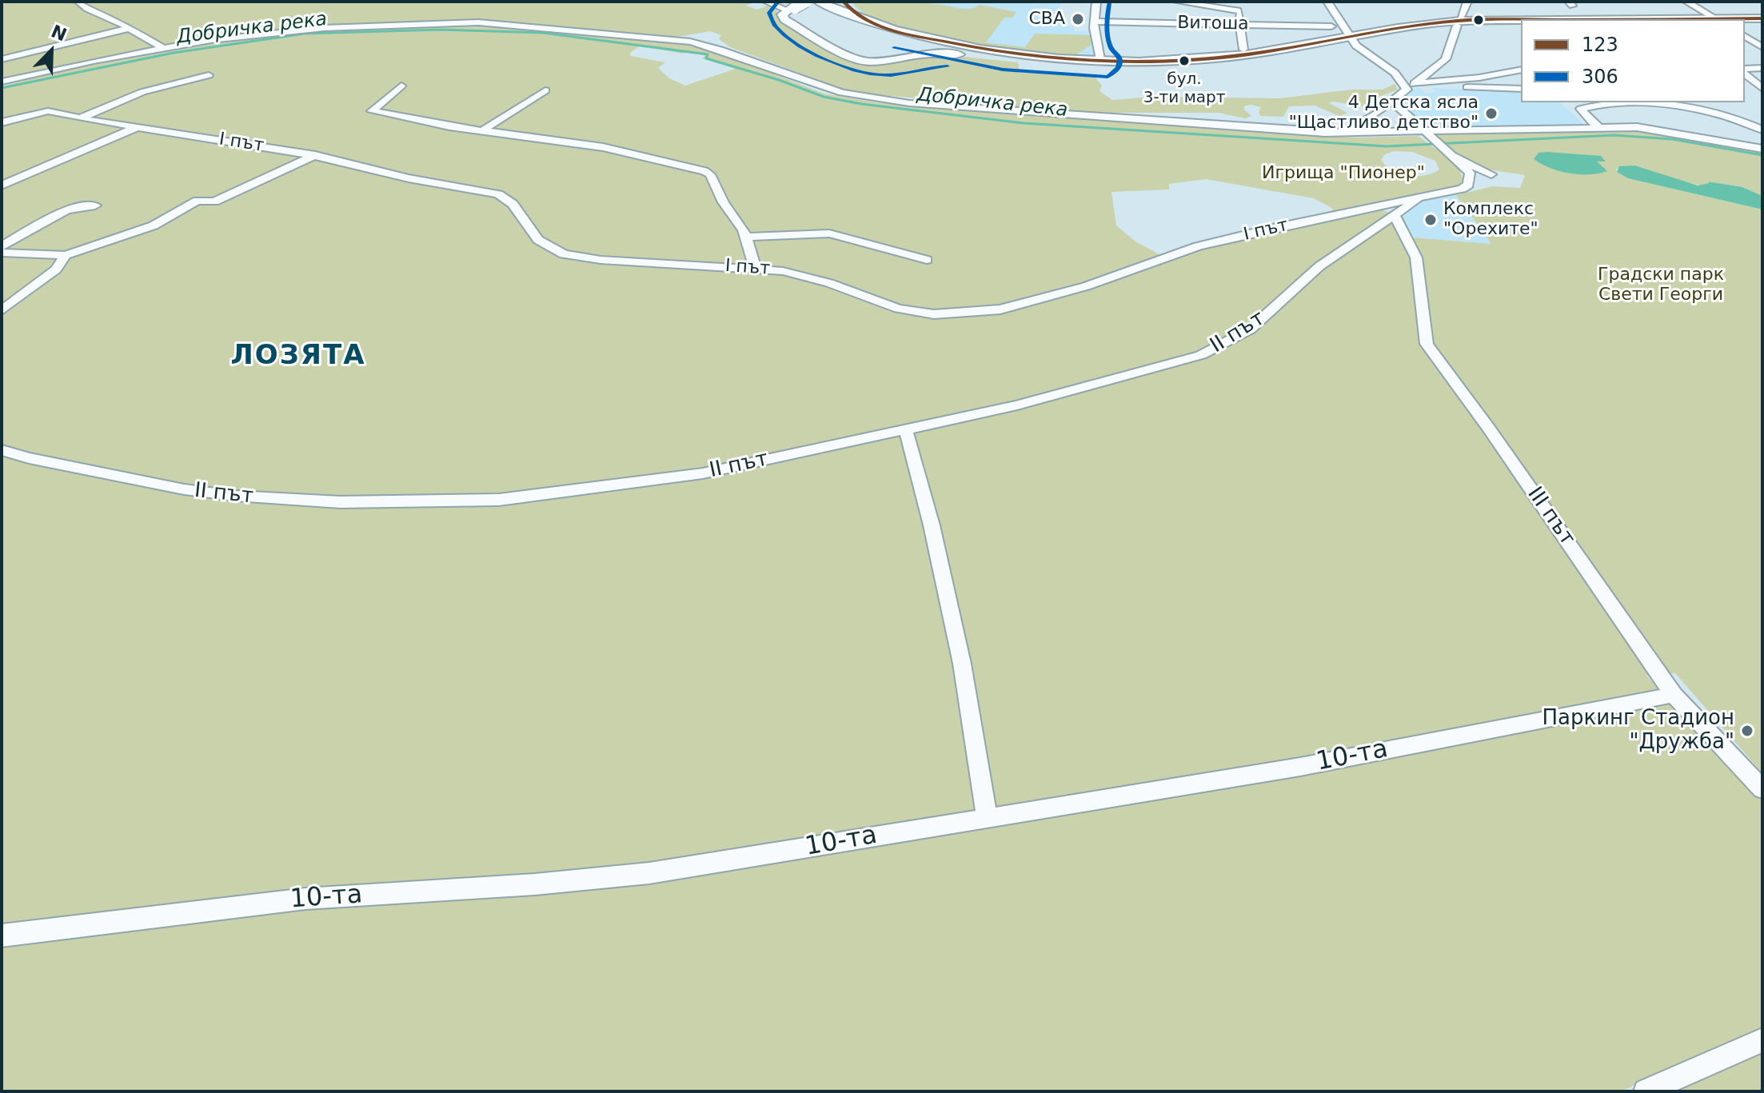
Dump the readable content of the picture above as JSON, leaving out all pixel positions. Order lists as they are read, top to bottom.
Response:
{
  "streets": {
    "street": [
      "Витоша",
      "І път",
      "ІІ път",
      "ІІІ път",
      "10-та"
    ]
  },
  "crossings": [
    ["І път", "ІІ път"],
    ["ІІ път", "ІІІ път"],
    ["ІІІ път", "10-та"]
  ],
  "districts": ["ЛОЗЯТА"],
  "water": ["Добричка река"],
  "parks": ["Игрища \"Пионер\"", "Градски парк Свети Георги"],
  "places": [
    "CBA",
    "бул. 3-ти март",
    "4 Детска ясла \"Щастливо детство\"",
    "Комплекс \"Орехите\"",
    "Паркинг Стадион \"Дружба\""
  ],
  "lines": ["transit line 123", "transit line 306"],
  "legend": ["123", "306"],
  "north": "top right"
}
